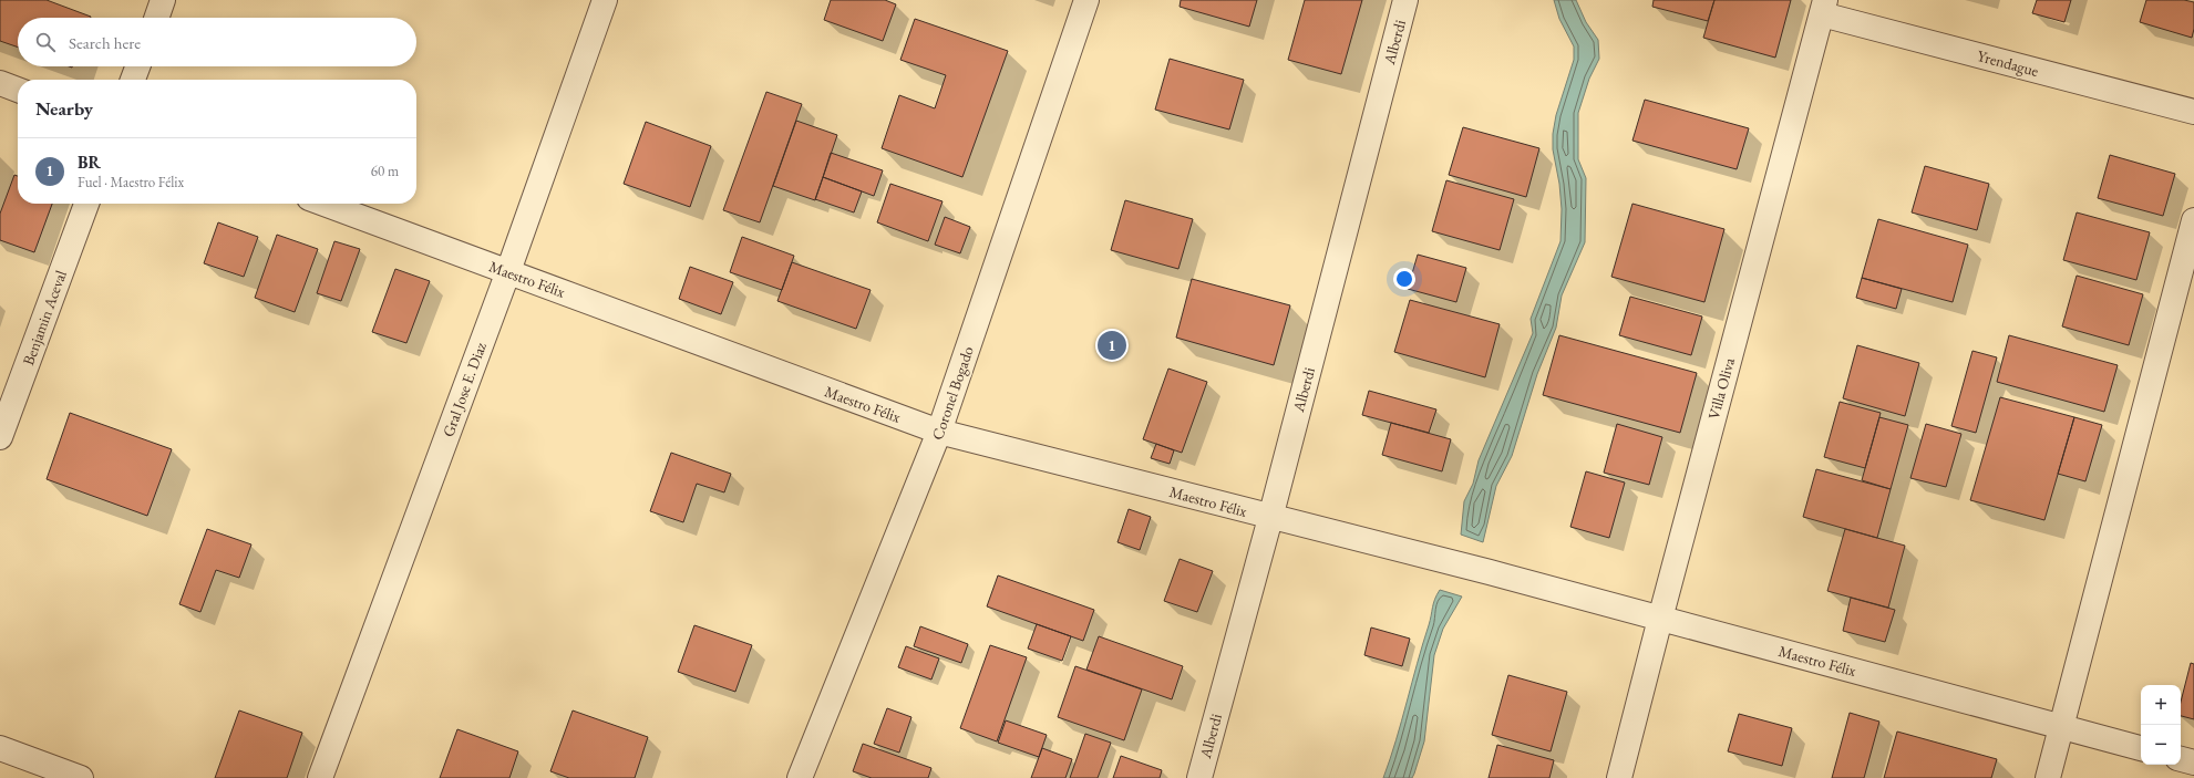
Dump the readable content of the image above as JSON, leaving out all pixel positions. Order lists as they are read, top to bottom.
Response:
{
  "streets": {
    "street": [
      "Alberdi",
      "Yrendague",
      "Maestro Félix",
      "Benjamin Aceval",
      "Villa Oliva",
      "Gral Jose E. Diaz",
      "Coronel Bogado"
    ]
  },
  "crossings": [
    ["Alberdi", "Maestro Félix"],
    ["Yrendague", "Villa Oliva"],
    ["Maestro Félix", "Villa Oliva"],
    ["Maestro Félix", "Gral Jose E. Diaz"],
    ["Maestro Félix", "Coronel Bogado"]
  ],
  "page": {
    "search": "Search here",
    "heading": "Nearby",
    "list": [
      {
        "mark": "1",
        "name": "BR",
        "note": "Fuel · Maestro Félix",
        "value": "60 m"
      }
    ],
    "pins": "1",
    "map_buttons": ["+", "−"]
  }
}
